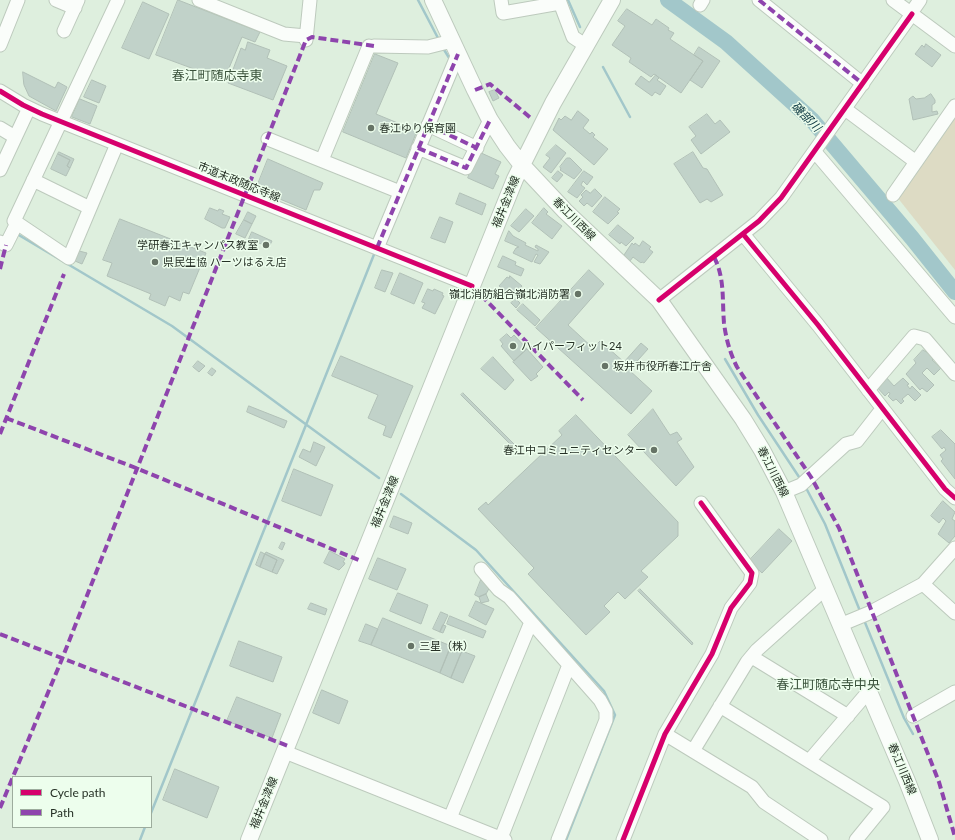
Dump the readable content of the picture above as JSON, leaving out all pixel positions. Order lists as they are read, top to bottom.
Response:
{
  "streets": {
    "main road": ["福井金津線", "春江川西線"],
    "street": ["市道末政随応寺線"]
  },
  "crossings": [
    ["市道末政随応寺線", "福井金津線"],
    ["福井金津線", "春江川西線"]
  ],
  "districts": ["春江町随応寺東", "春江町随応寺中央"],
  "water": ["磯部川"],
  "places": [
    "春江ゆり保育園",
    "学研春江キャンパス教室",
    "県民生協 ハーツはるえ店",
    "嶺北消防組合嶺北消防署",
    "ハイパーフィット24",
    "坂井市役所春江庁舎",
    "春江中コミュニティセンター",
    "三星（株）"
  ],
  "legend": ["Cycle path", "Path"]
}
